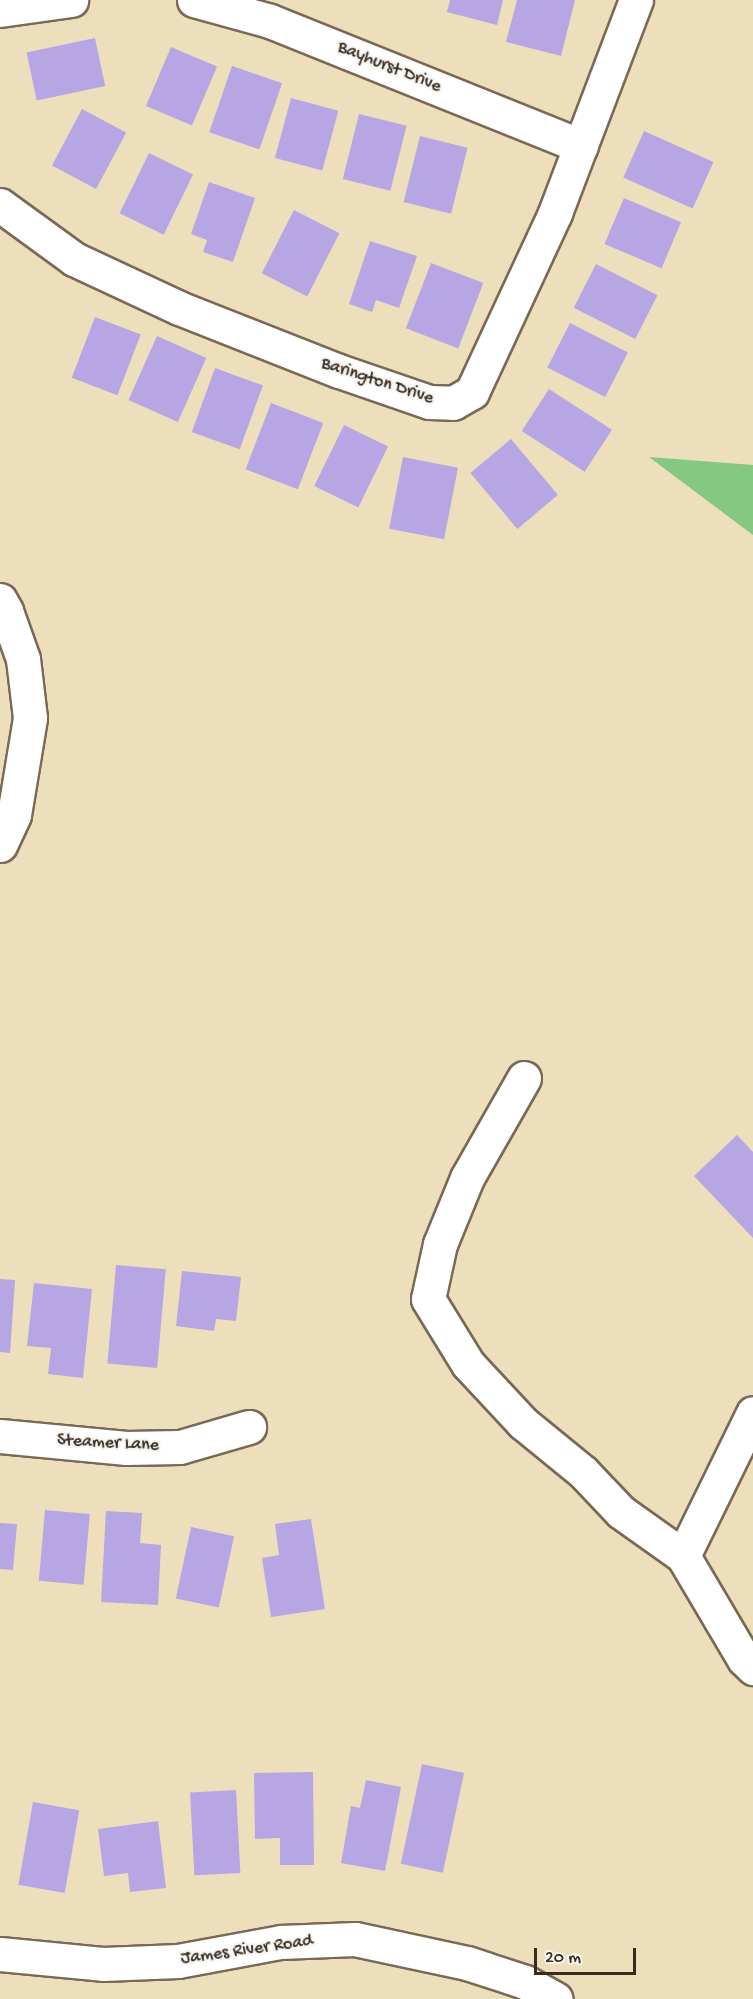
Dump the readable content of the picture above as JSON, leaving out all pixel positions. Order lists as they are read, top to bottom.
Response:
{
  "streets": {
    "street": [
      "Bayhurst Drive",
      "Barington Drive",
      "Steamer Lane",
      "James River Road"
    ]
  },
  "crossings": [
    ["Bayhurst Drive", "Barington Drive"]
  ],
  "scale_bar": "20 m"
}
